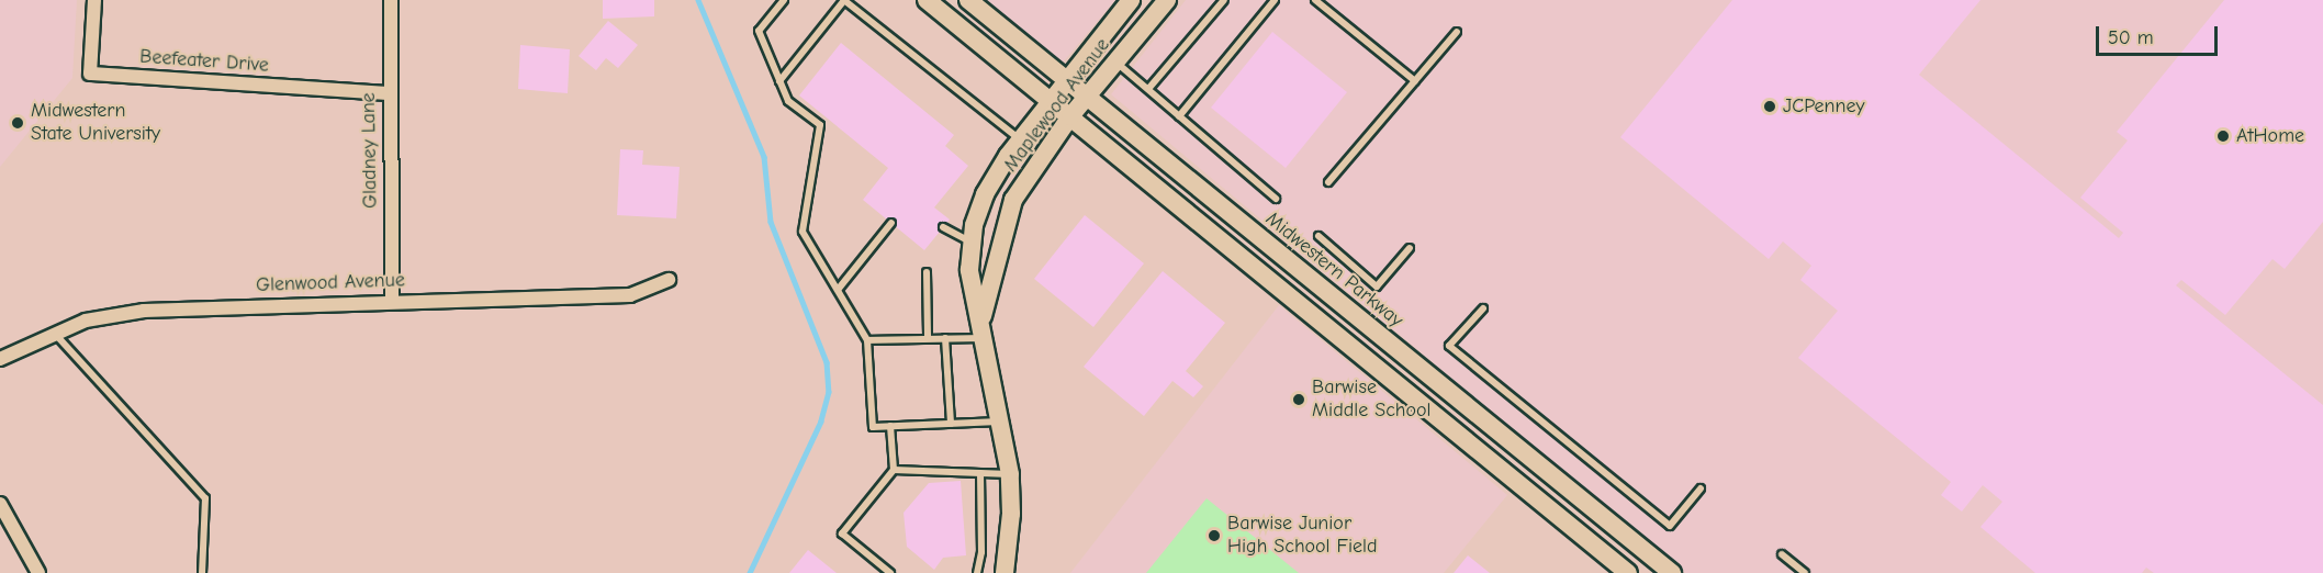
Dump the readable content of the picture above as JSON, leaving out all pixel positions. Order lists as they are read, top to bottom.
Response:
{
  "streets": {
    "main road": ["Maplewood Avenue", "Midwestern Parkway"],
    "street": ["Beefeater Drive", "Gladney Lane", "Glenwood Avenue"]
  },
  "crossings": [
    ["Beefeater Drive", "Gladney Lane"],
    ["Maplewood Avenue", "Midwestern Parkway"],
    ["Gladney Lane", "Glenwood Avenue"]
  ],
  "places": [
    "JCPenney",
    "Midwestern State University",
    "AtHome",
    "Barwise Middle School",
    "Barwise Junior High School Field"
  ],
  "scale_bar": "50 m"
}
